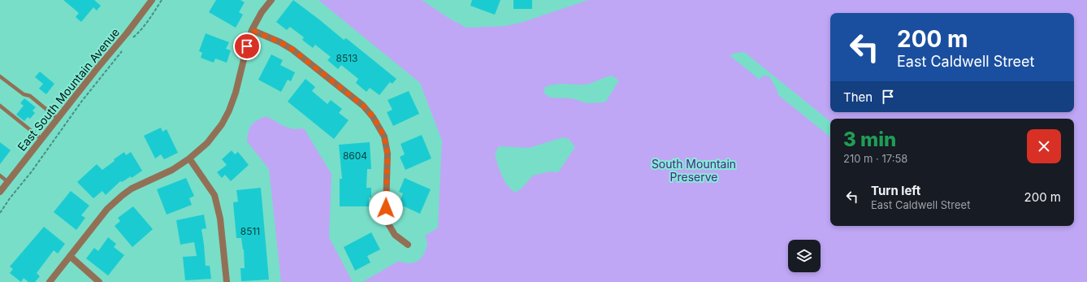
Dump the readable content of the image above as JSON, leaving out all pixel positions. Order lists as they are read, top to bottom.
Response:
{
  "streets": {
    "street": ["East South Mountain Avenue"]
  },
  "parks": ["South Mountain Preserve"],
  "house_numbers": ["8513", "8604", "8511"],
  "page": {
    "turn": ["200 m", "East Caldwell Street"],
    "then": "Then",
    "heading": ["3 min", "210 m · 17:58"],
    "list": [
      {
        "name": "Turn left",
        "note": "East Caldwell Street",
        "value": "200 m"
      }
    ]
  }
}
